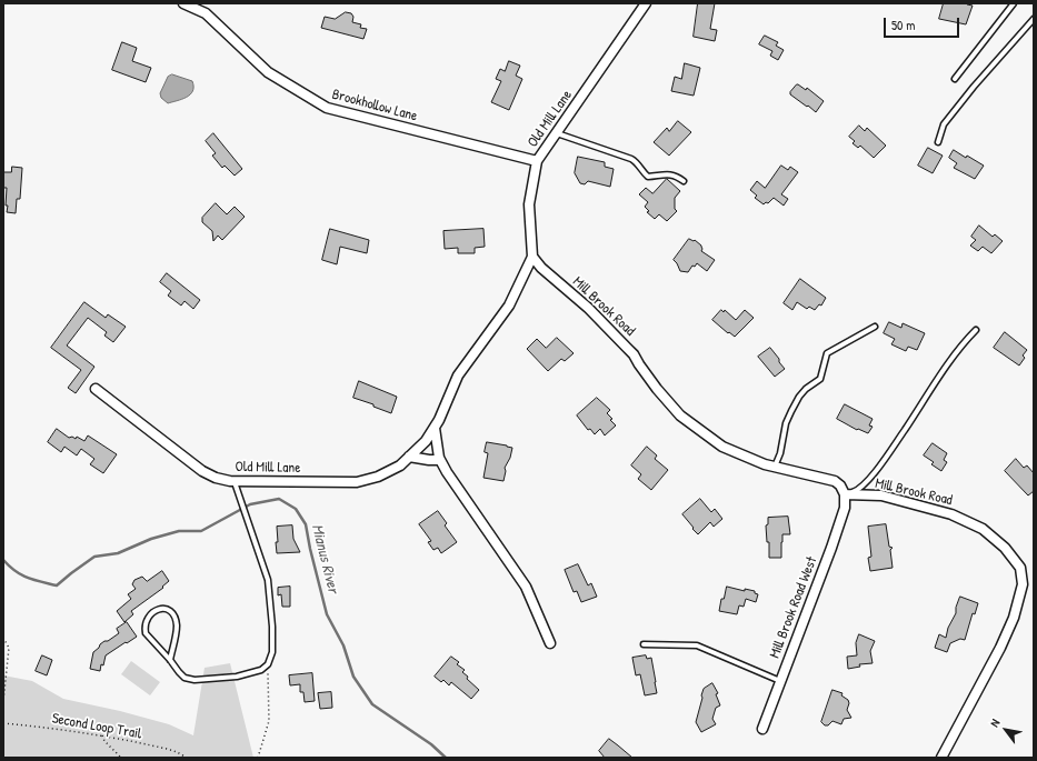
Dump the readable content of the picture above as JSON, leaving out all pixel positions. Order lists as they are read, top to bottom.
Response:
{
  "streets": {
    "street": [
      "Brookhollow Lane",
      "Old Mill Lane",
      "Mill Brook Road",
      "Mill Brook Road West"
    ],
    "path": ["Second Loop Trail"]
  },
  "crossings": [
    ["Brookhollow Lane", "Old Mill Lane"],
    ["Old Mill Lane", "Mill Brook Road"],
    ["Mill Brook Road", "Mill Brook Road West"]
  ],
  "water": ["Mianus River"],
  "scale_bar": "50 m",
  "north": "top left"
}
